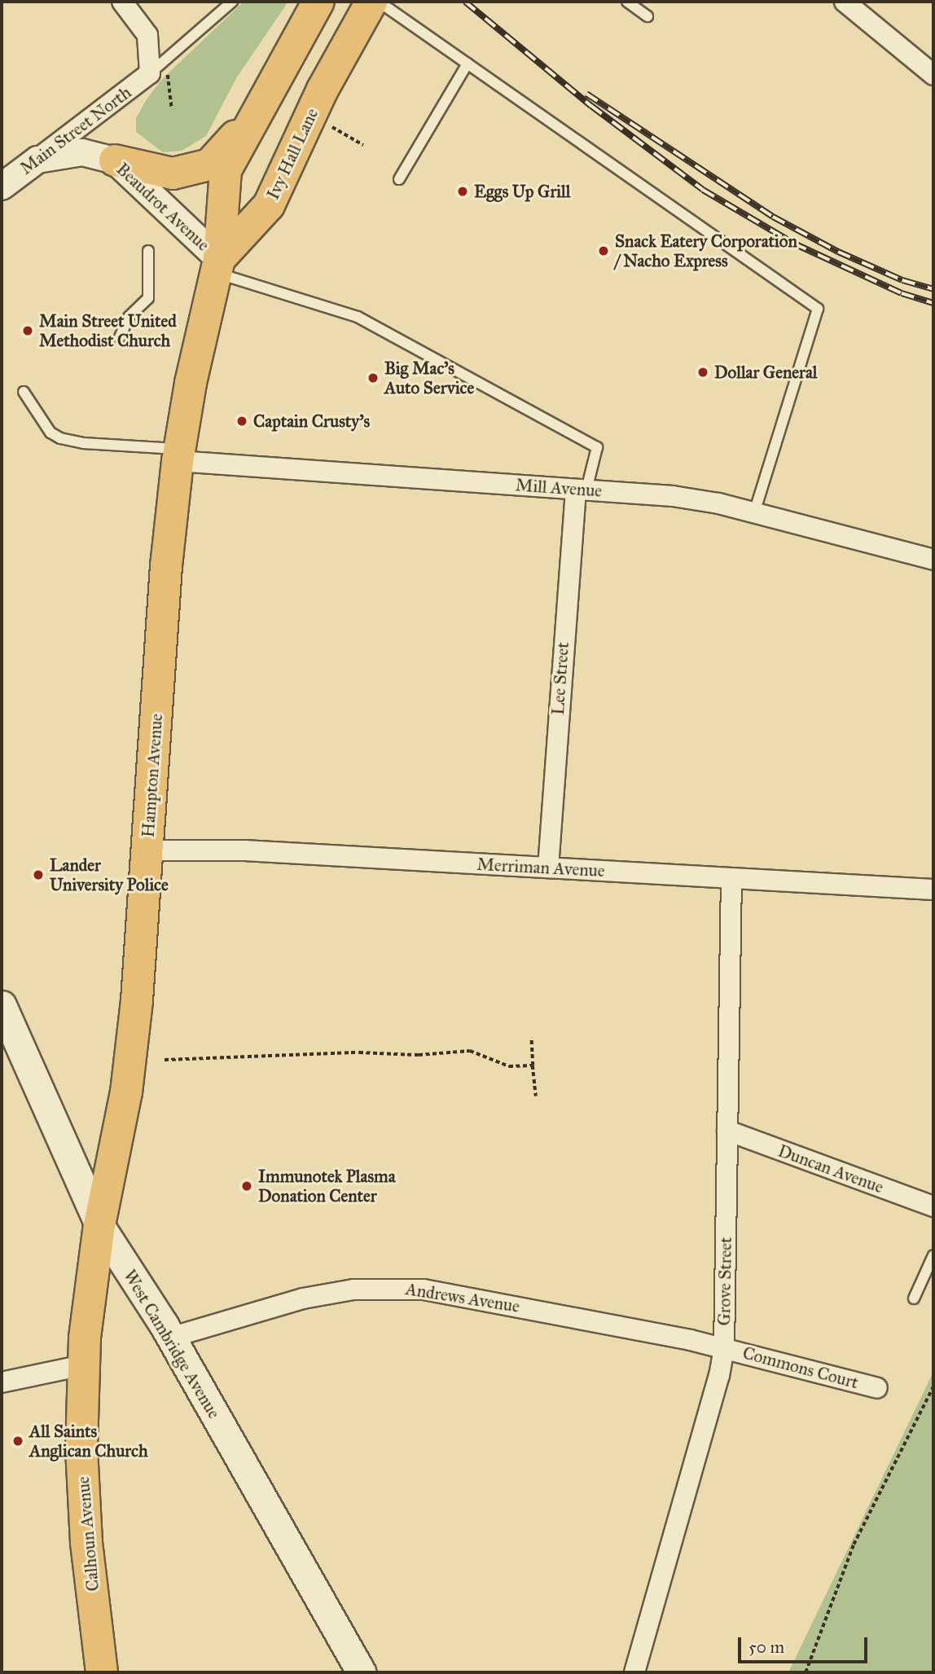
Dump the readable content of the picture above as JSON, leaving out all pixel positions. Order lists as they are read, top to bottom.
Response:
{
  "streets": {
    "main road": [
      "Ivy Hall Lane",
      "Beaudrot Avenue",
      "Hampton Avenue",
      "West Cambridge Avenue",
      "Calhoun Avenue"
    ],
    "street": [
      "Main Street North",
      "Mill Avenue",
      "Lee Street",
      "Merriman Avenue",
      "Duncan Avenue",
      "Grove Street",
      "Andrews Avenue",
      "Commons Court"
    ]
  },
  "crossings": [
    ["Main Street North", "Beaudrot Avenue"],
    ["Ivy Hall Lane", "Beaudrot Avenue"],
    ["Beaudrot Avenue", "Mill Avenue"],
    ["Beaudrot Avenue", "Hampton Avenue"],
    ["Mill Avenue", "Lee Street"],
    ["Mill Avenue", "Hampton Avenue"],
    ["Lee Street", "Merriman Avenue"],
    ["Hampton Avenue", "Merriman Avenue"],
    ["Hampton Avenue", "West Cambridge Avenue"],
    ["Hampton Avenue", "Calhoun Avenue"],
    ["Merriman Avenue", "Grove Street"],
    ["Duncan Avenue", "Grove Street"],
    ["Grove Street", "Andrews Avenue"],
    ["Grove Street", "Commons Court"],
    ["Andrews Avenue", "West Cambridge Avenue"],
    ["Andrews Avenue", "Commons Court"],
    ["West Cambridge Avenue", "Calhoun Avenue"]
  ],
  "places": [
    "Eggs Up Grill",
    "Snack Eatery Corporation / Nacho Express",
    "Main Street United Methodist Church",
    "Dollar General",
    "Big Mac's Auto Service",
    "Captain Crusty's",
    "Lander University Police",
    "Immunotek Plasma Donation Center",
    "All Saints Anglican Church"
  ],
  "scale_bar": "50 m"
}
